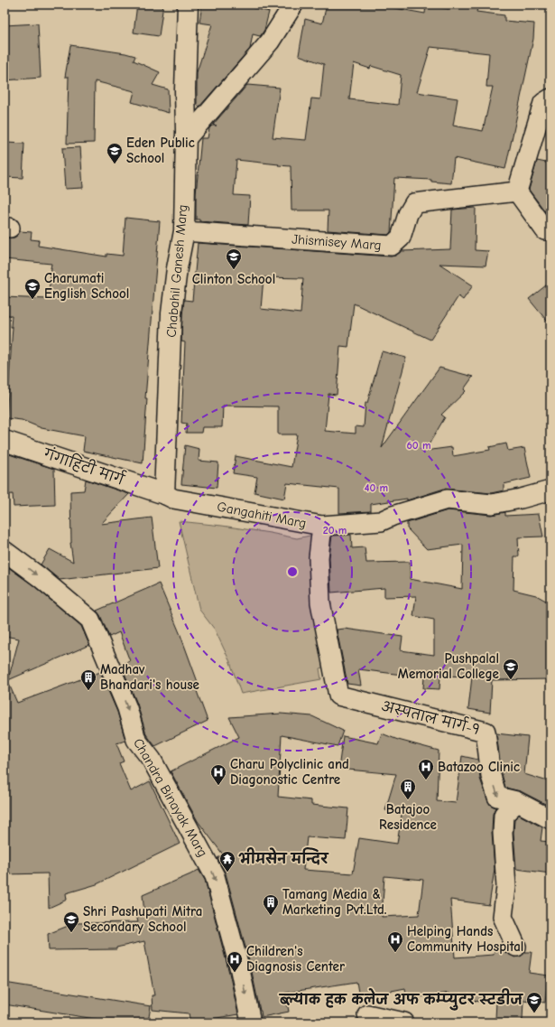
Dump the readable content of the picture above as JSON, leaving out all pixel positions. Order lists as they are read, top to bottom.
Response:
{
  "streets": {
    "street": [
      "Jhismisey Marg",
      "Chabahil Ganesh Marg",
      "गंगाहिटी मार्ग",
      "Gangahiti Marg",
      "अस्पताल मार्ग-१",
      "Chandra Binayak Marg"
    ]
  },
  "crossings": [
    ["Jhismisey Marg", "Chabahil Ganesh Marg"],
    ["Chabahil Ganesh Marg", "गंगाहिटी मार्ग"],
    ["Chabahil Ganesh Marg", "Gangahiti Marg"],
    ["गंगाहिटी मार्ग", "Gangahiti Marg"],
    ["Gangahiti Marg", "अस्पताल मार्ग-१"]
  ],
  "one_way": ["अस्पताल मार्ग-१", "Chandra Binayak Marg"],
  "places": {
    "school or university": [
      "Eden Public School",
      "Clinton School",
      "Charumati English School",
      "Pushpalal Memorial College",
      "Shri Pashupati Mitra Secondary School",
      "ब्ल्याक हक कलेज अफ कम्प्युटर स्टडीज"
    ],
    "building": ["Madhav Bhandari's house", "Batajoo Residence", "Tamang Media & Marketing Pvt.Ltd."],
    "hospital": [
      "Batazoo Clinic",
      "Charu Polyclinic and Diagonostic Centre",
      "Helping Hands Community Hospital",
      "Children's Diagnosis Center"
    ],
    "temple": ["भीमसेन मन्दिर"]
  },
  "rings": ["60 m", "40 m", "20 m"]
}
